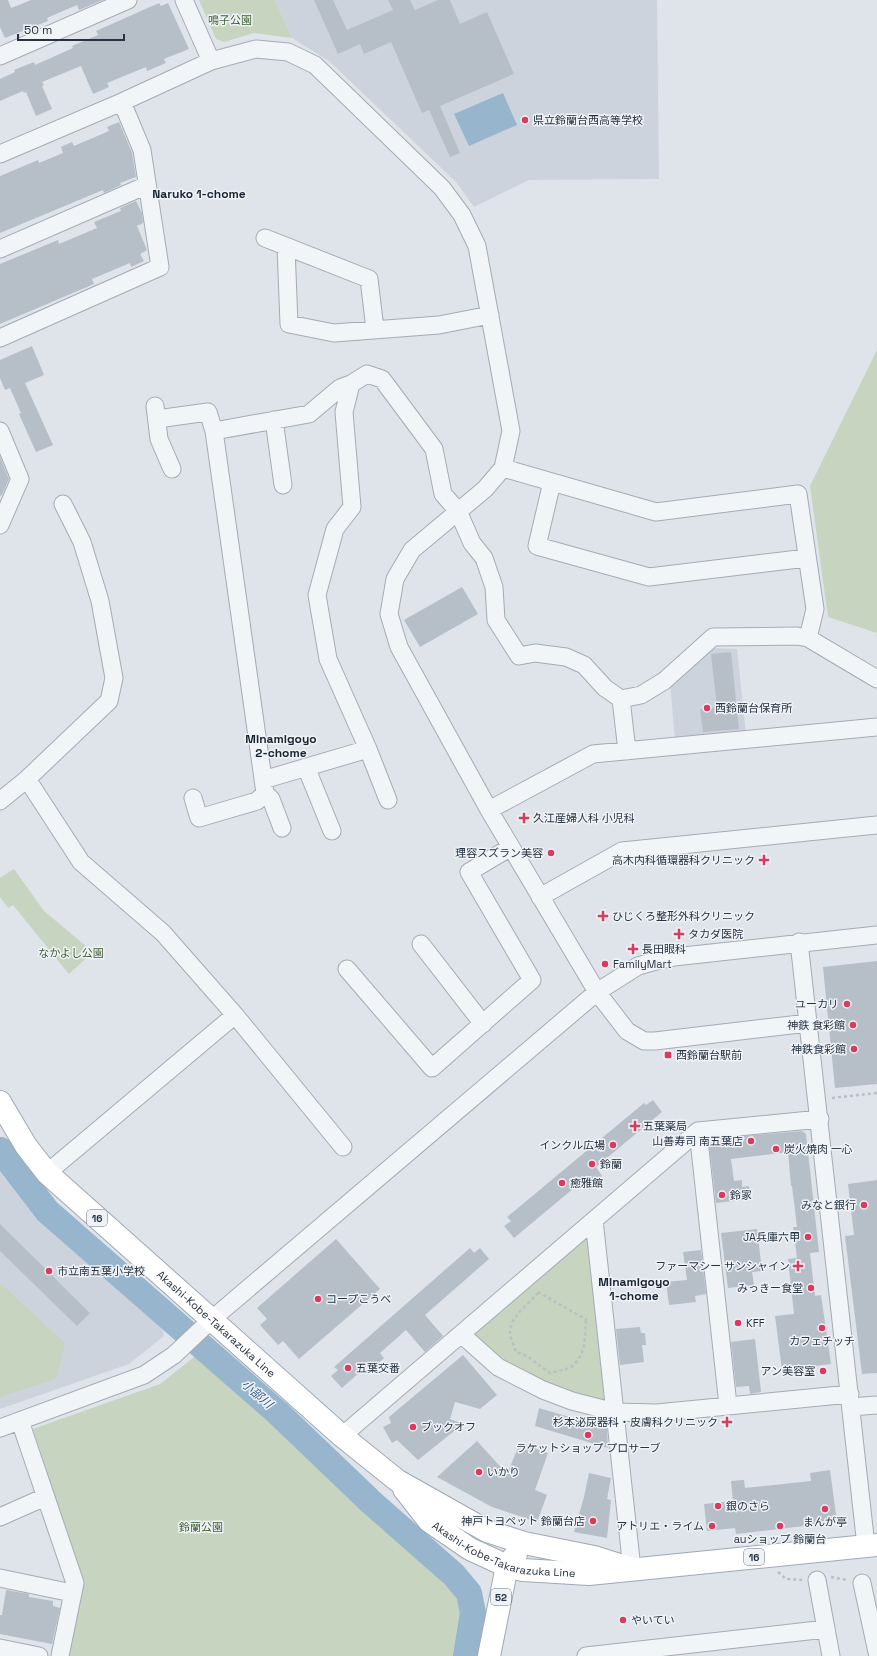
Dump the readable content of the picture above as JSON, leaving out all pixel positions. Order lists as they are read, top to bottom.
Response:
{
  "streets": {
    "main road": ["16", "Akashi-Kobe-Takarazuka Line", "52"]
  },
  "crossings": [
    ["Akashi-Kobe-Takarazuka Line", "52"]
  ],
  "districts": ["Naruko 1-chome", "Minamigoyo 2-chome", "Minamigoyo 1-chome"],
  "water": ["小部川"],
  "parks": ["鳴子公園", "なかよし公園", "鈴蘭公園"],
  "places": {
    "other": [
      "県立鈴蘭台西高等学校",
      "西鈴蘭台保育所",
      "理容スズラン美容",
      "FamilyMart",
      "ユーカリ",
      "神鉄 食彩館",
      "神鉄食彩館",
      "山善寿司 南五葉店",
      "インクル広場",
      "炭火焼肉 一心",
      "鈴蘭",
      "癒雅館",
      "鈴家",
      "みなと銀行",
      "JA兵庫六甲",
      "市立南五葉小学校",
      "みっきー食堂",
      "コープこうべ",
      "KFF",
      "カフェチッチ",
      "五葉交番",
      "アン美容室",
      "ブックオフ",
      "ラケットショップ プロサーブ",
      "いかり",
      "銀のさら",
      "まんが亭",
      "神戸トヨペット 鈴蘭台店",
      "アトリエ・ライム",
      "auショップ 鈴蘭台",
      "やいてい"
    ],
    "health": [
      "久江産婦人科 小児科",
      "高木内科循環器科クリニック",
      "ひじくろ整形外科クリニック",
      "タカダ医院",
      "長田眼科",
      "五葉薬局",
      "ファーマシー サンシャイン",
      "杉本泌尿器科・皮膚科クリニック"
    ],
    "transit": ["西鈴蘭台駅前"]
  },
  "scale_bar": "50 m"
}
